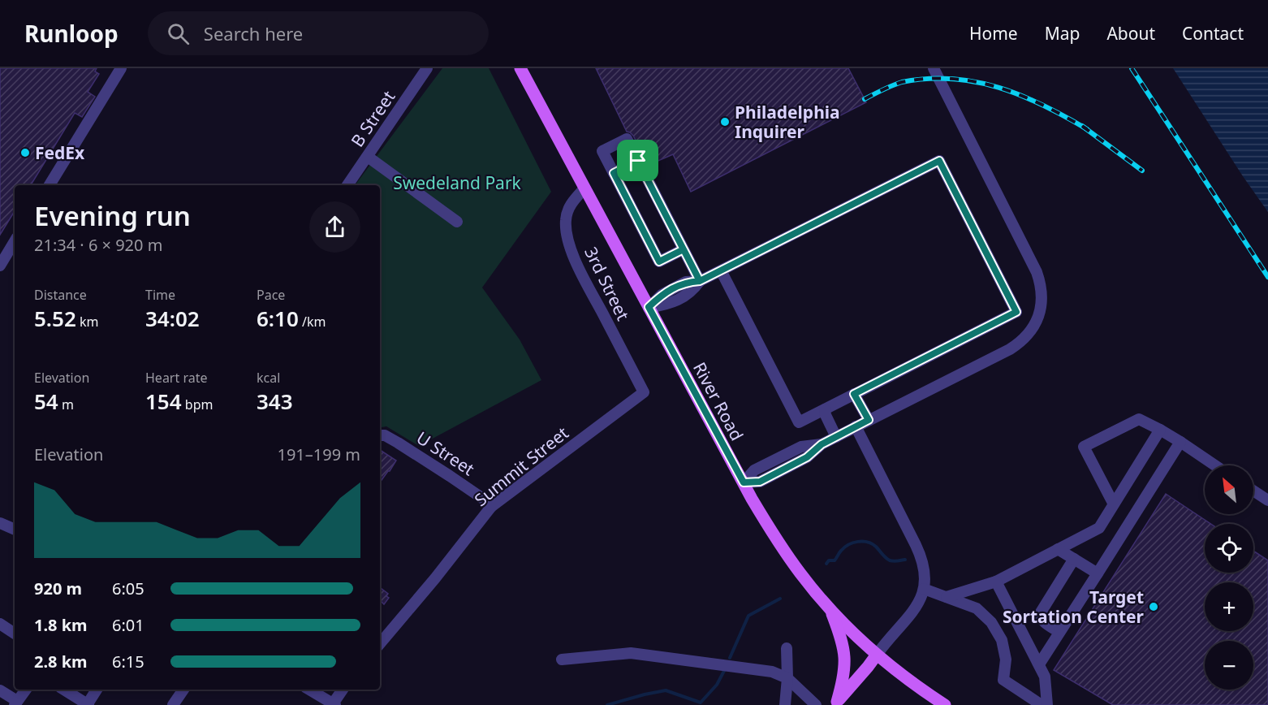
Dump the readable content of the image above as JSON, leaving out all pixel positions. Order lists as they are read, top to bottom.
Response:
{
  "streets": {
    "main road": ["River Road"],
    "street": [
      "B Street",
      "3rd Street",
      "U Street",
      "Summit Street"
    ]
  },
  "crossings": [
    ["3rd Street", "River Road"],
    ["3rd Street", "Summit Street"],
    ["U Street", "Summit Street"]
  ],
  "parks": ["Swedeland Park"],
  "places": ["Philadelphia Inquirer", "FedEx", "Target Sortation Center"],
  "north": "top left",
  "page": {
    "header": "Runloop",
    "search": "Search here",
    "nav": [
      "Home",
      "Map",
      "About",
      "Contact"
    ],
    "heading": ["Evening run", "21:34 · 6 × 920 m"],
    "stats": [
      ["Distance", "5.52 km"],
      ["Time", "34:02"],
      ["Pace", "6:10 /km"],
      ["Elevation", "54 m"],
      ["Heart rate", "154 bpm"],
      ["kcal", "343"]
    ],
    "chart": ["Elevation", "191–199 m"],
    "map_buttons": ["+", "−"],
    "list": [
      {
        "name": "920 m",
        "note": "6:05"
      },
      {
        "name": "1.8 km",
        "note": "6:01"
      },
      {
        "name": "2.8 km",
        "note": "6:15"
      }
    ]
  }
}
